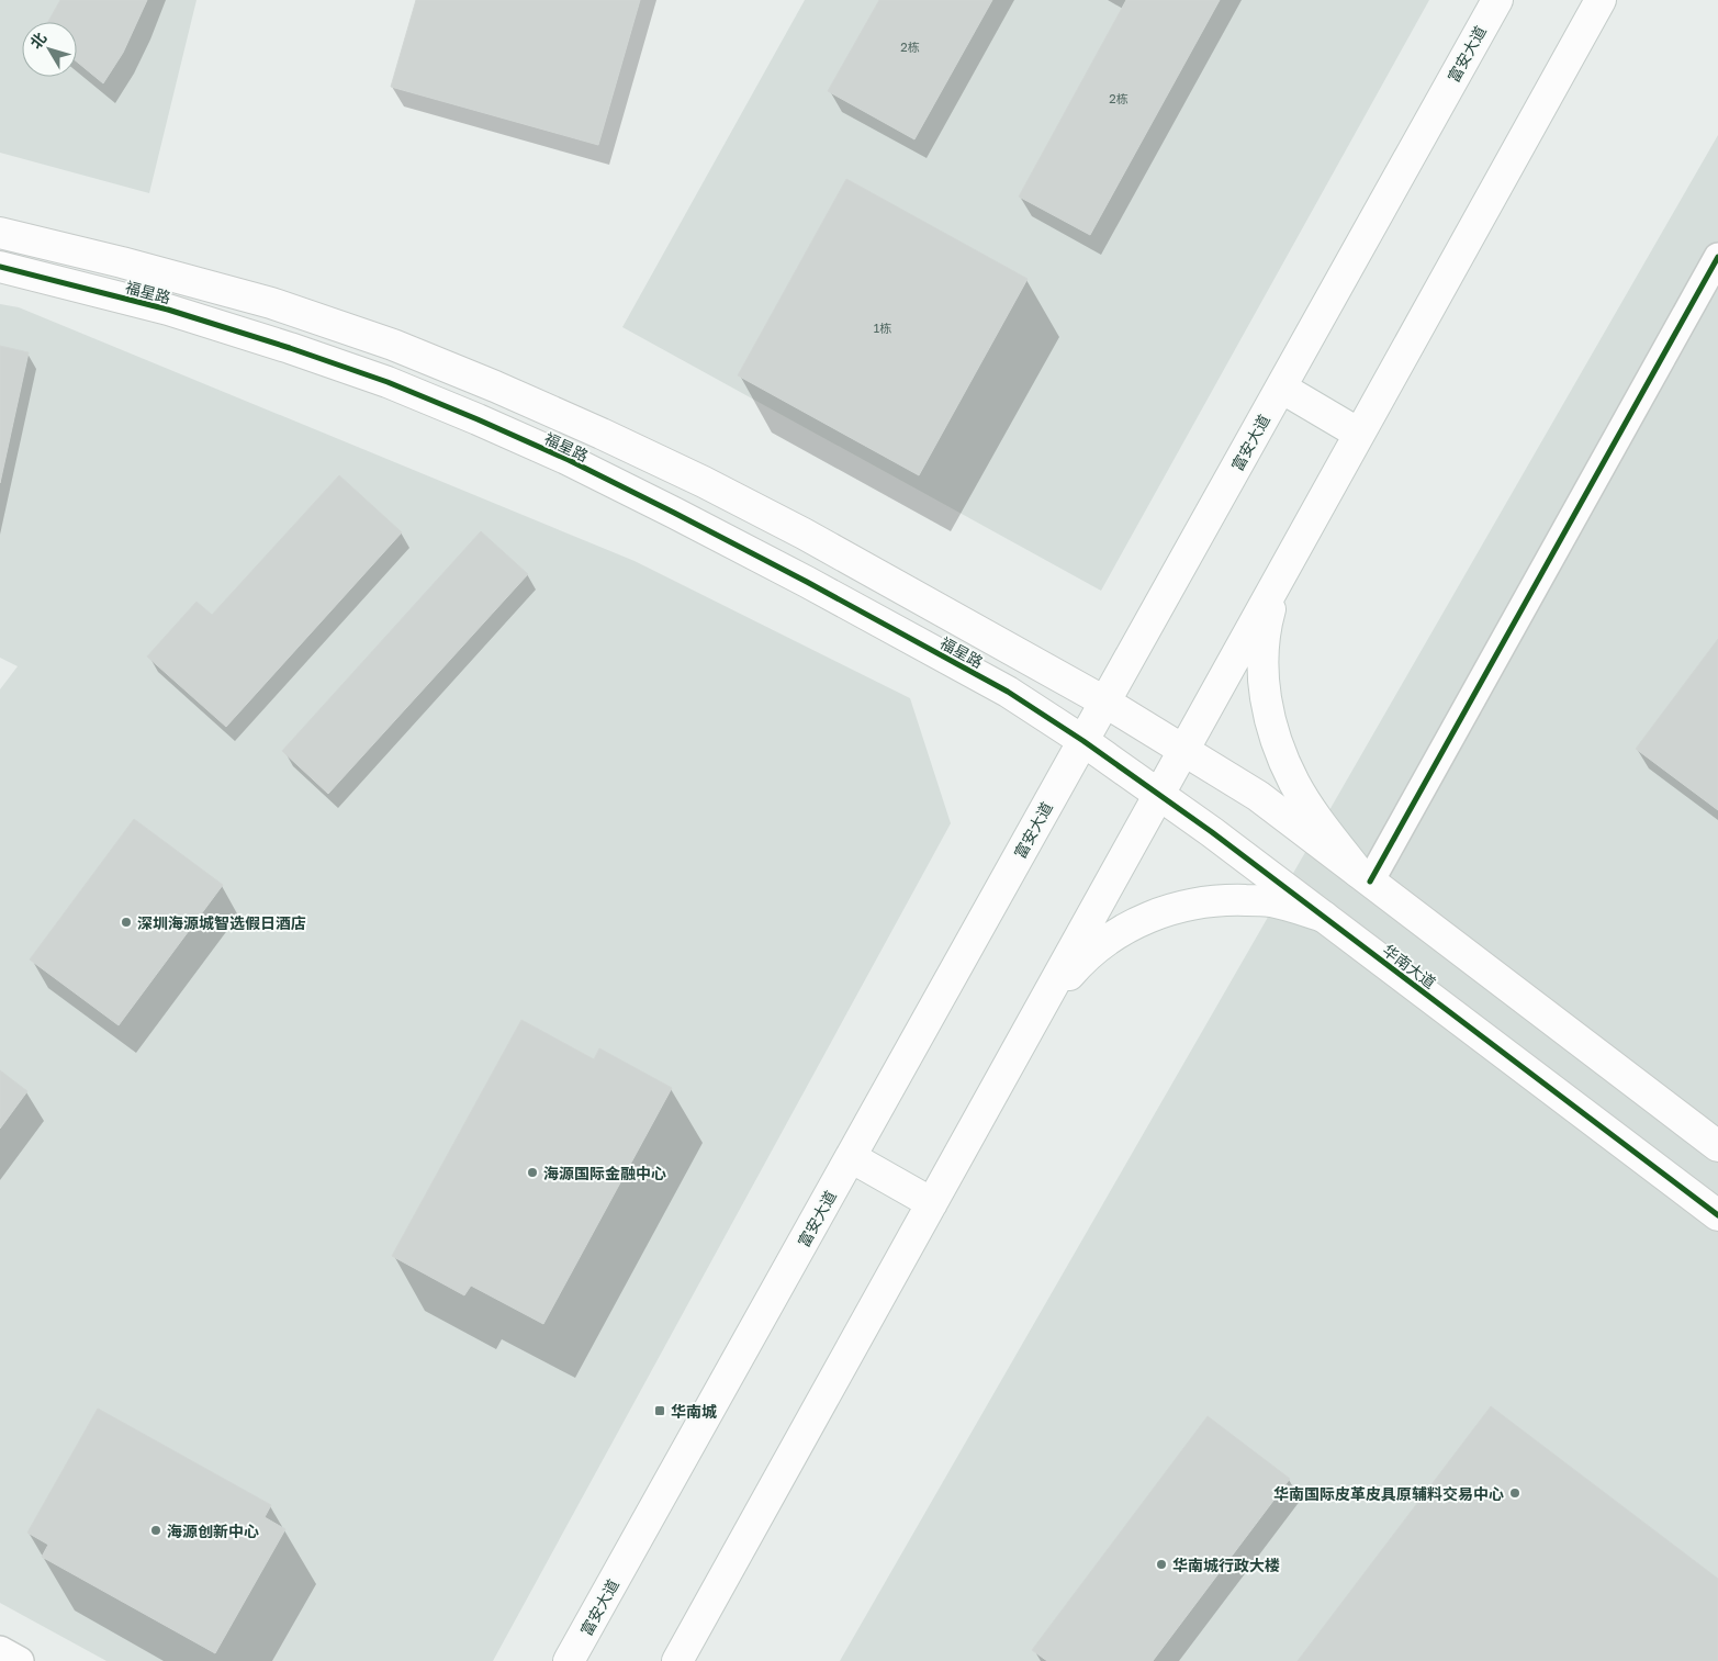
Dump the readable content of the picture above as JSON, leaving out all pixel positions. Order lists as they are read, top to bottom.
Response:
{
  "streets": {
    "main road": ["富安大道", "福星路", "华南大道"]
  },
  "crossings": [
    ["富安大道", "福星路"],
    ["富安大道", "华南大道"],
    ["福星路", "华南大道"]
  ],
  "places": {
    "other": [
      "深圳海源城智选假日酒店",
      "海源国际金融中心",
      "华南国际皮革皮具原辅料交易中心",
      "海源创新中心",
      "华南城行政大楼"
    ],
    "transit": ["华南城"]
  },
  "house_numbers": ["2栋", "2栋", "1栋"],
  "north": "top left"
}
